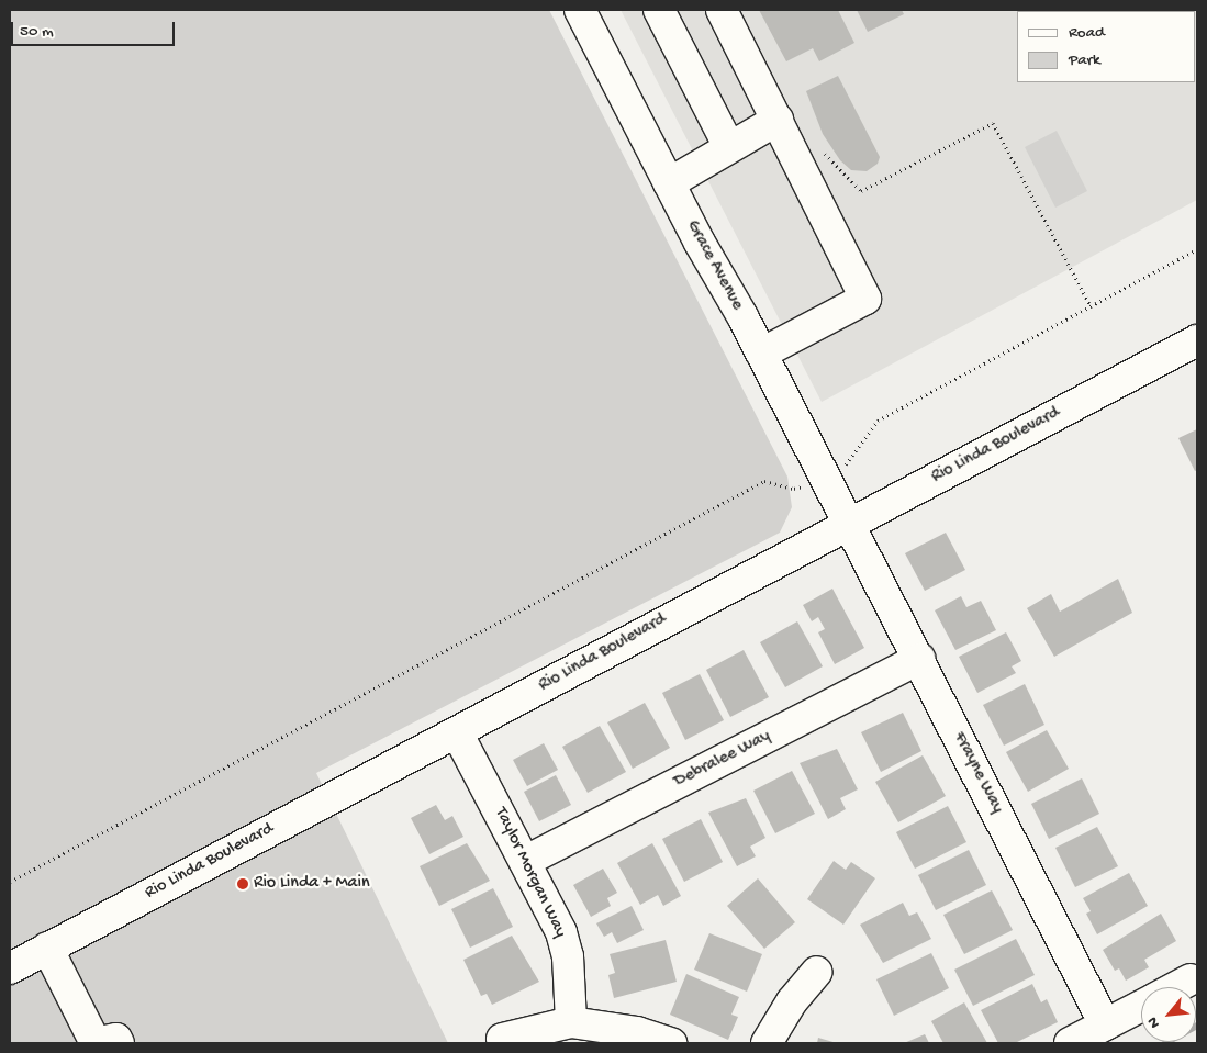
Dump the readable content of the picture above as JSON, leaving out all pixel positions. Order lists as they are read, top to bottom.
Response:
{
  "streets": {
    "street": [
      "Grace Avenue",
      "Rio Linda Boulevard",
      "Debralee Way",
      "Frayne Way",
      "Taylor Morgan Way"
    ]
  },
  "crossings": [
    ["Grace Avenue", "Rio Linda Boulevard"],
    ["Grace Avenue", "Frayne Way"],
    ["Rio Linda Boulevard", "Frayne Way"],
    ["Rio Linda Boulevard", "Taylor Morgan Way"],
    ["Debralee Way", "Frayne Way"],
    ["Debralee Way", "Taylor Morgan Way"]
  ],
  "places": ["Rio Linda + Main"],
  "legend": ["Road", "Park"],
  "scale_bar": "50 m",
  "north": "bottom left"
}
